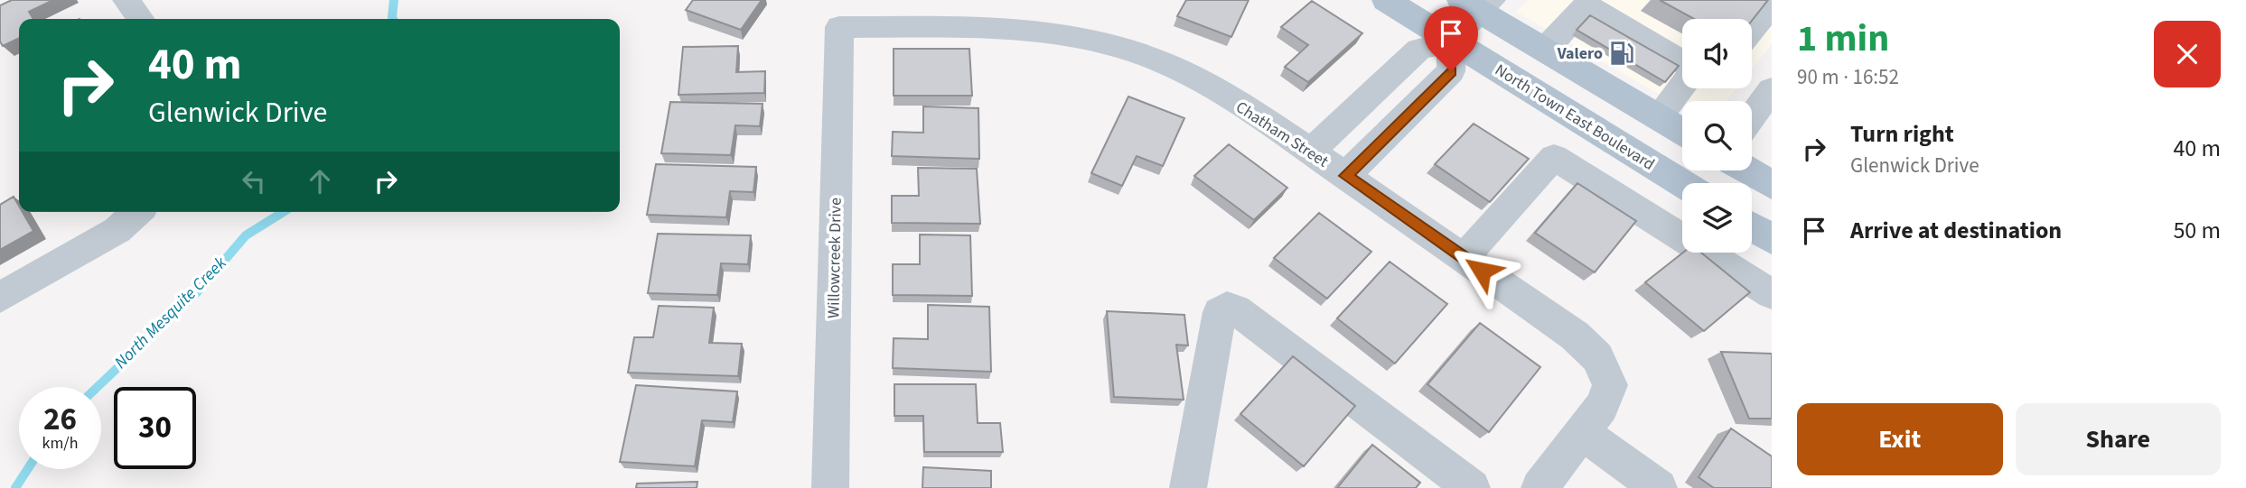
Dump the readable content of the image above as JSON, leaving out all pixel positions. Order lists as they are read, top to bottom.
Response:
{
  "streets": {
    "main road": ["North Town East Boulevard"],
    "street": ["Chatham Street", "Willowcreek Drive"]
  },
  "crossings": [
    ["Chatham Street", "Willowcreek Drive"]
  ],
  "water": ["North Mesquite Creek"],
  "places": {
    "fuel station": ["Valero"]
  },
  "page": {
    "heading": ["1 min", "90 m · 16:52"],
    "turn": ["40 m", "Glenwick Drive"],
    "list": [
      {
        "name": "Turn right",
        "note": "Glenwick Drive",
        "value": "40 m"
      },
      {
        "name": "Arrive at destination",
        "value": "50 m"
      }
    ],
    "speed": "26 km/h",
    "limit": "30",
    "buttons": ["Exit", "Share"]
  }
}
